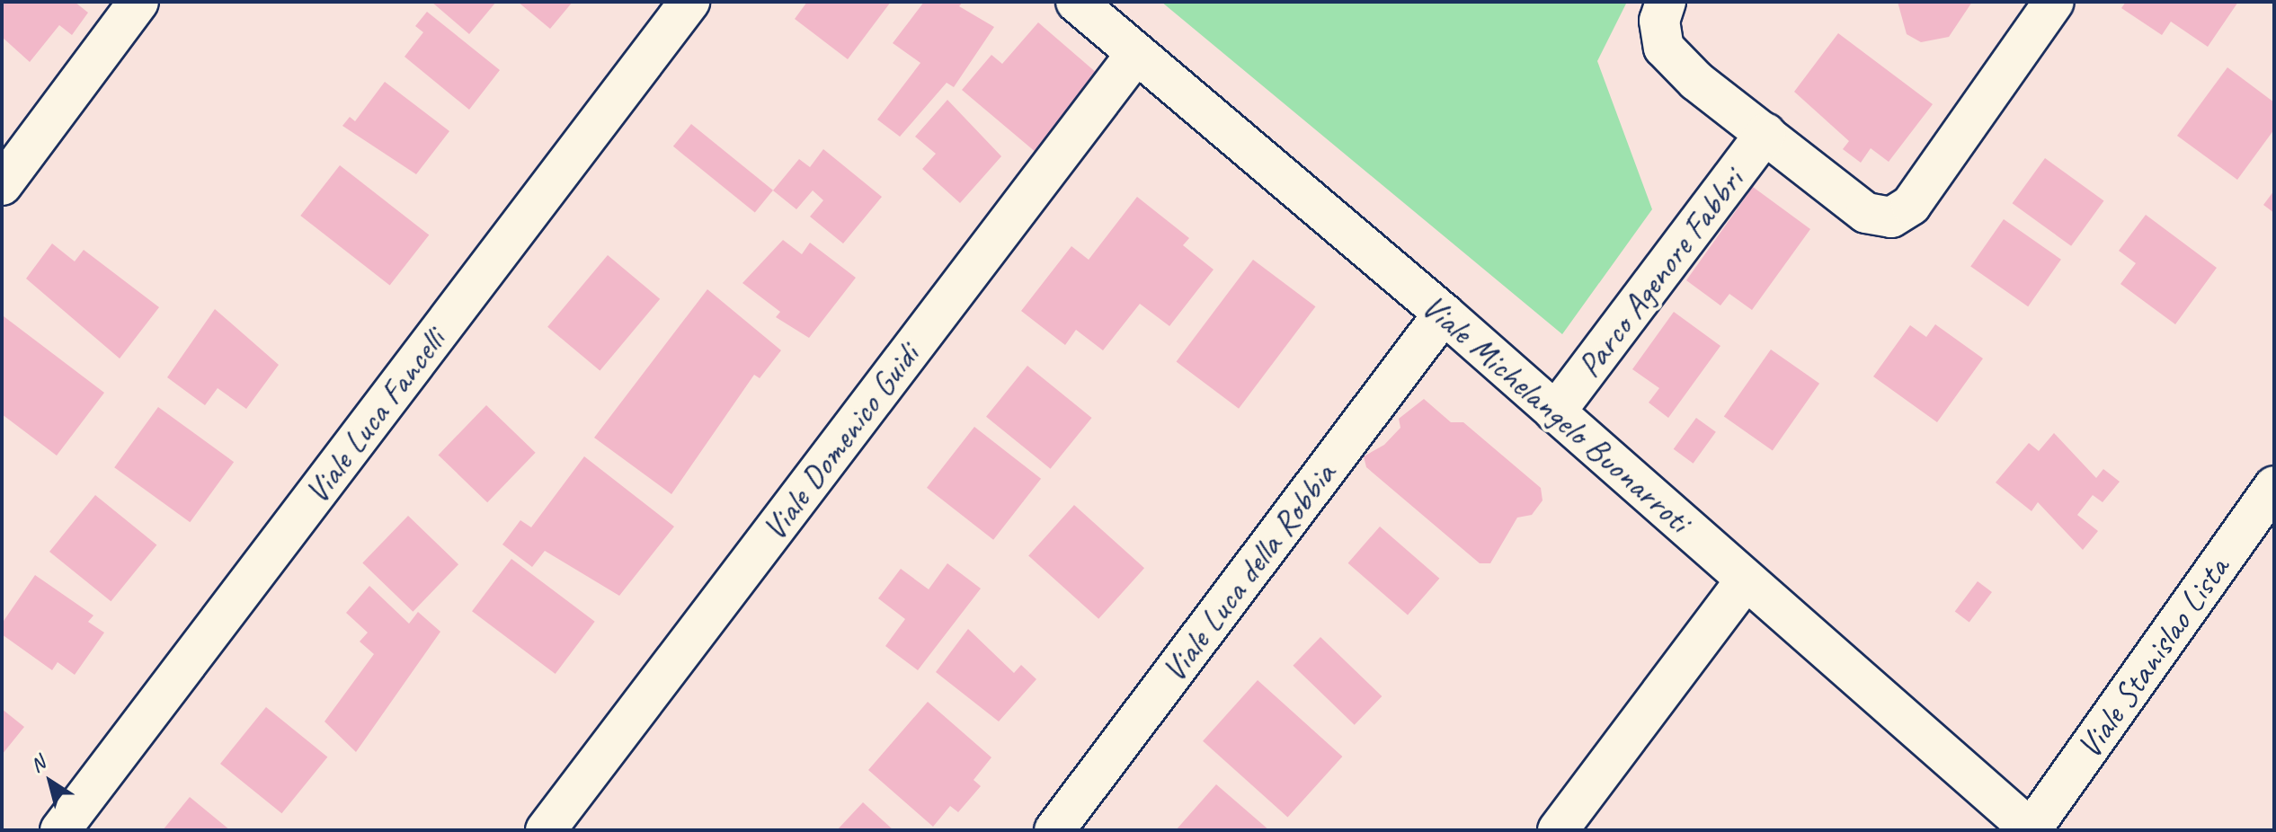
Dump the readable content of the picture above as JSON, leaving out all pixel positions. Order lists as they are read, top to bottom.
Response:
{
  "streets": {
    "street": [
      "Parco Agenore Fabbri",
      "Viale Michelangelo Buonarroti",
      "Viale Luca Fancelli",
      "Viale Domenico Guidi",
      "Viale Luca della Robbia",
      "Viale Stanislao Lista"
    ]
  },
  "crossings": [
    ["Parco Agenore Fabbri", "Viale Michelangelo Buonarroti"],
    ["Viale Michelangelo Buonarroti", "Viale Domenico Guidi"],
    ["Viale Michelangelo Buonarroti", "Viale Luca della Robbia"],
    ["Viale Michelangelo Buonarroti", "Viale Stanislao Lista"]
  ],
  "north": "top left"
}
